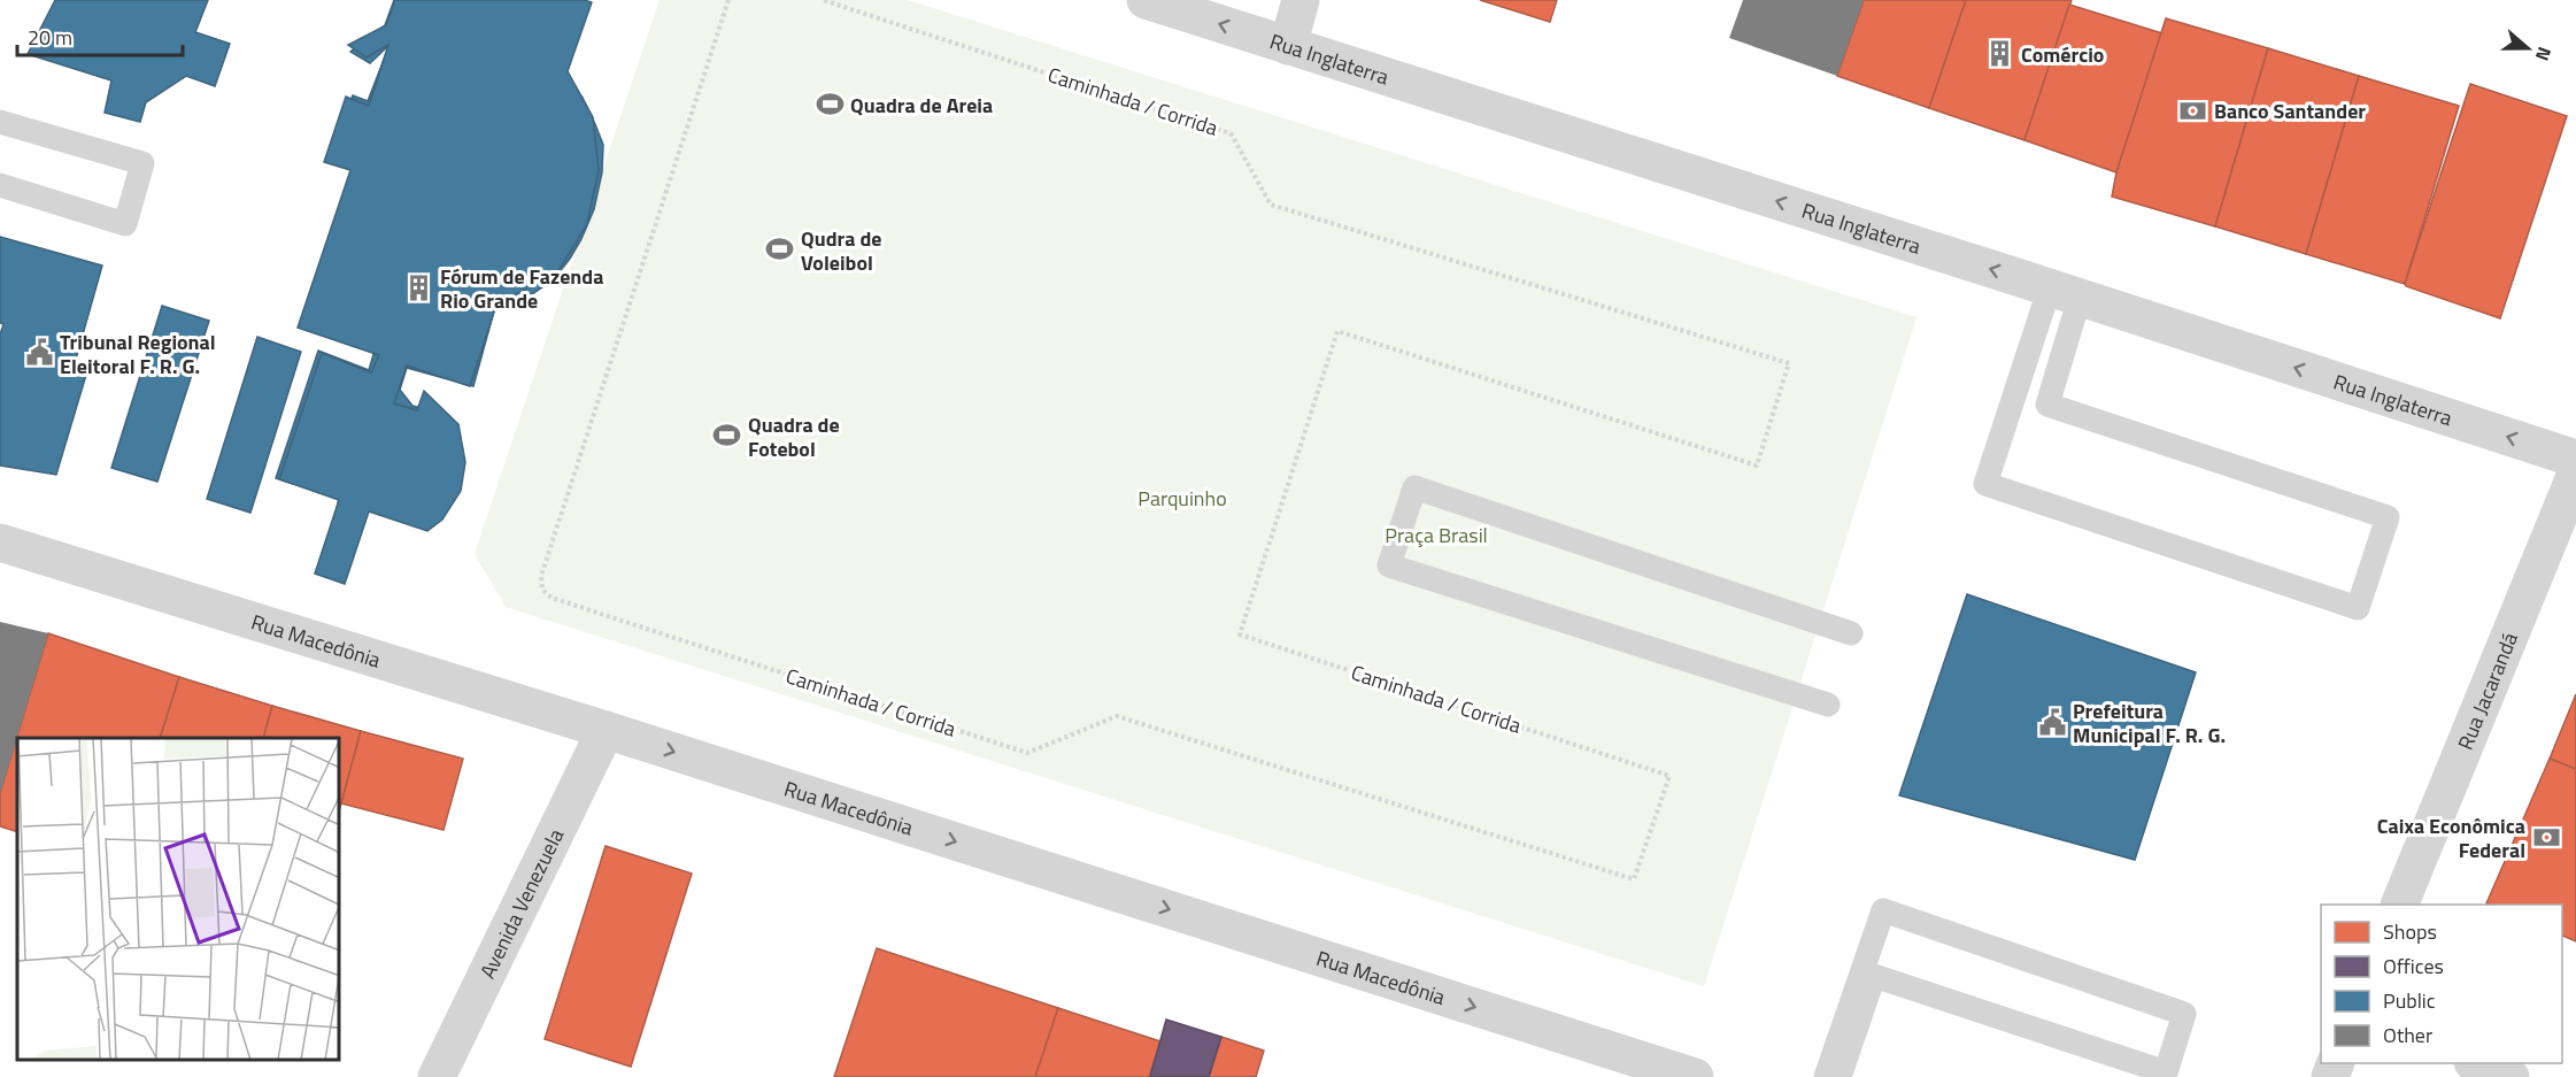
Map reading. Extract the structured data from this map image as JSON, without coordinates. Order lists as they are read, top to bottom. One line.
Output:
{"streets":{"street":["Rua Inglaterra","Rua Macedônia","Rua Jacarandá","Avenida Venezuela"],"path":["Caminhada / Corrida"]},"crossings":[["Rua Macedônia","Avenida Venezuela"]],"one_way":["Rua Inglaterra","Rua Macedônia"],"parks":["Parquinho","Praça Brasil"],"places":{"building":["Comércio","Fórum de Fazenda Rio Grande"],"sports":["Quadra de Areia","Qudra de Voleibol","Quadra de Fotebol"],"bank":["Banco Santander","Caixa Econômica Federal"],"public building":["Tribunal Regional Eleitoral F. R. G.","Prefeitura Municipal F. R. G."]},"legend":["Shops","Offices","Public","Other"],"scale_bar":"20 m","north":"right"}
